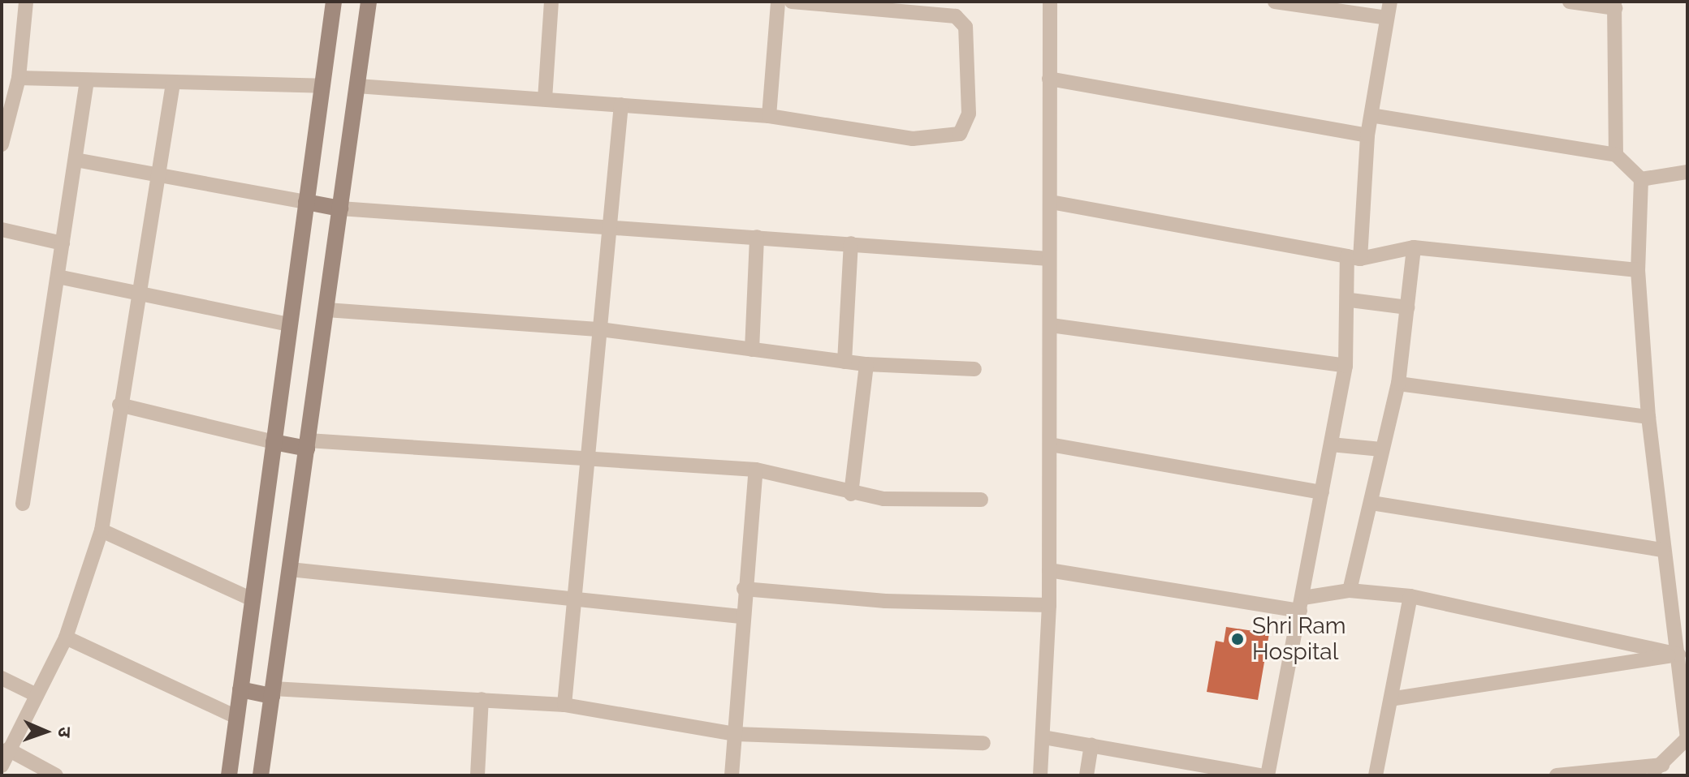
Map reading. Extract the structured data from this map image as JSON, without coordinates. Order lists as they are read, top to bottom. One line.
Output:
{"places":["Shri Ram Hospital"],"north":"right"}
